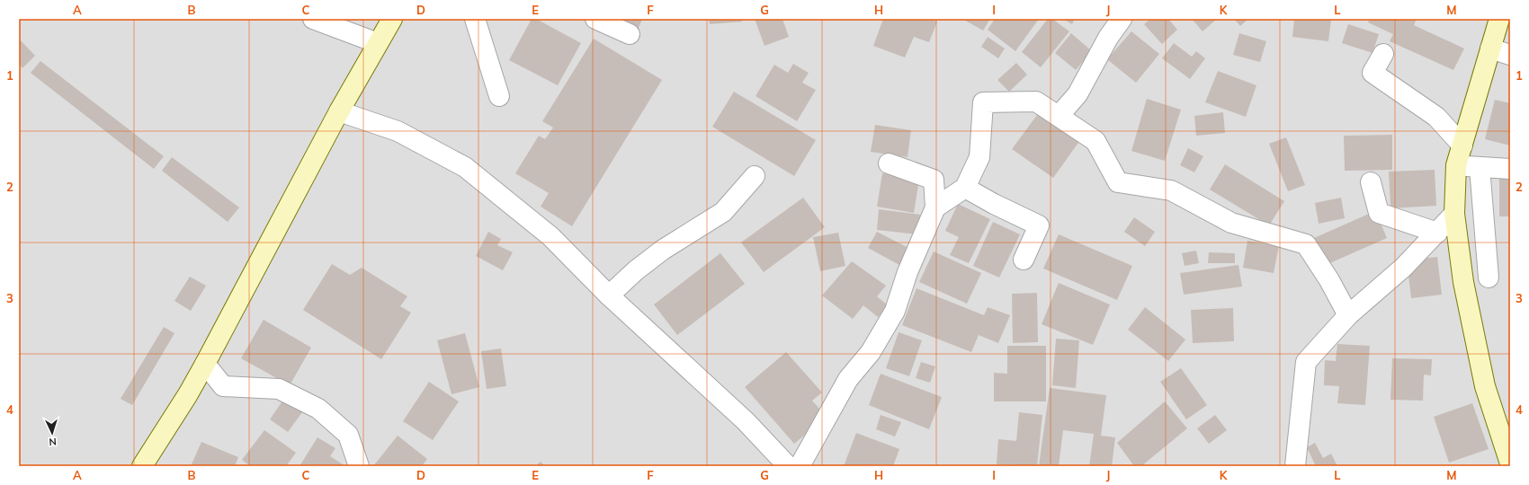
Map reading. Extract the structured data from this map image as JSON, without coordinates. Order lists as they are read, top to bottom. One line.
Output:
{"north":"bottom","grid":{"columns":["A","B","C","D","E","F","G","H","I","J","K","L","M"],"rows":["1","2","3","4"]}}
